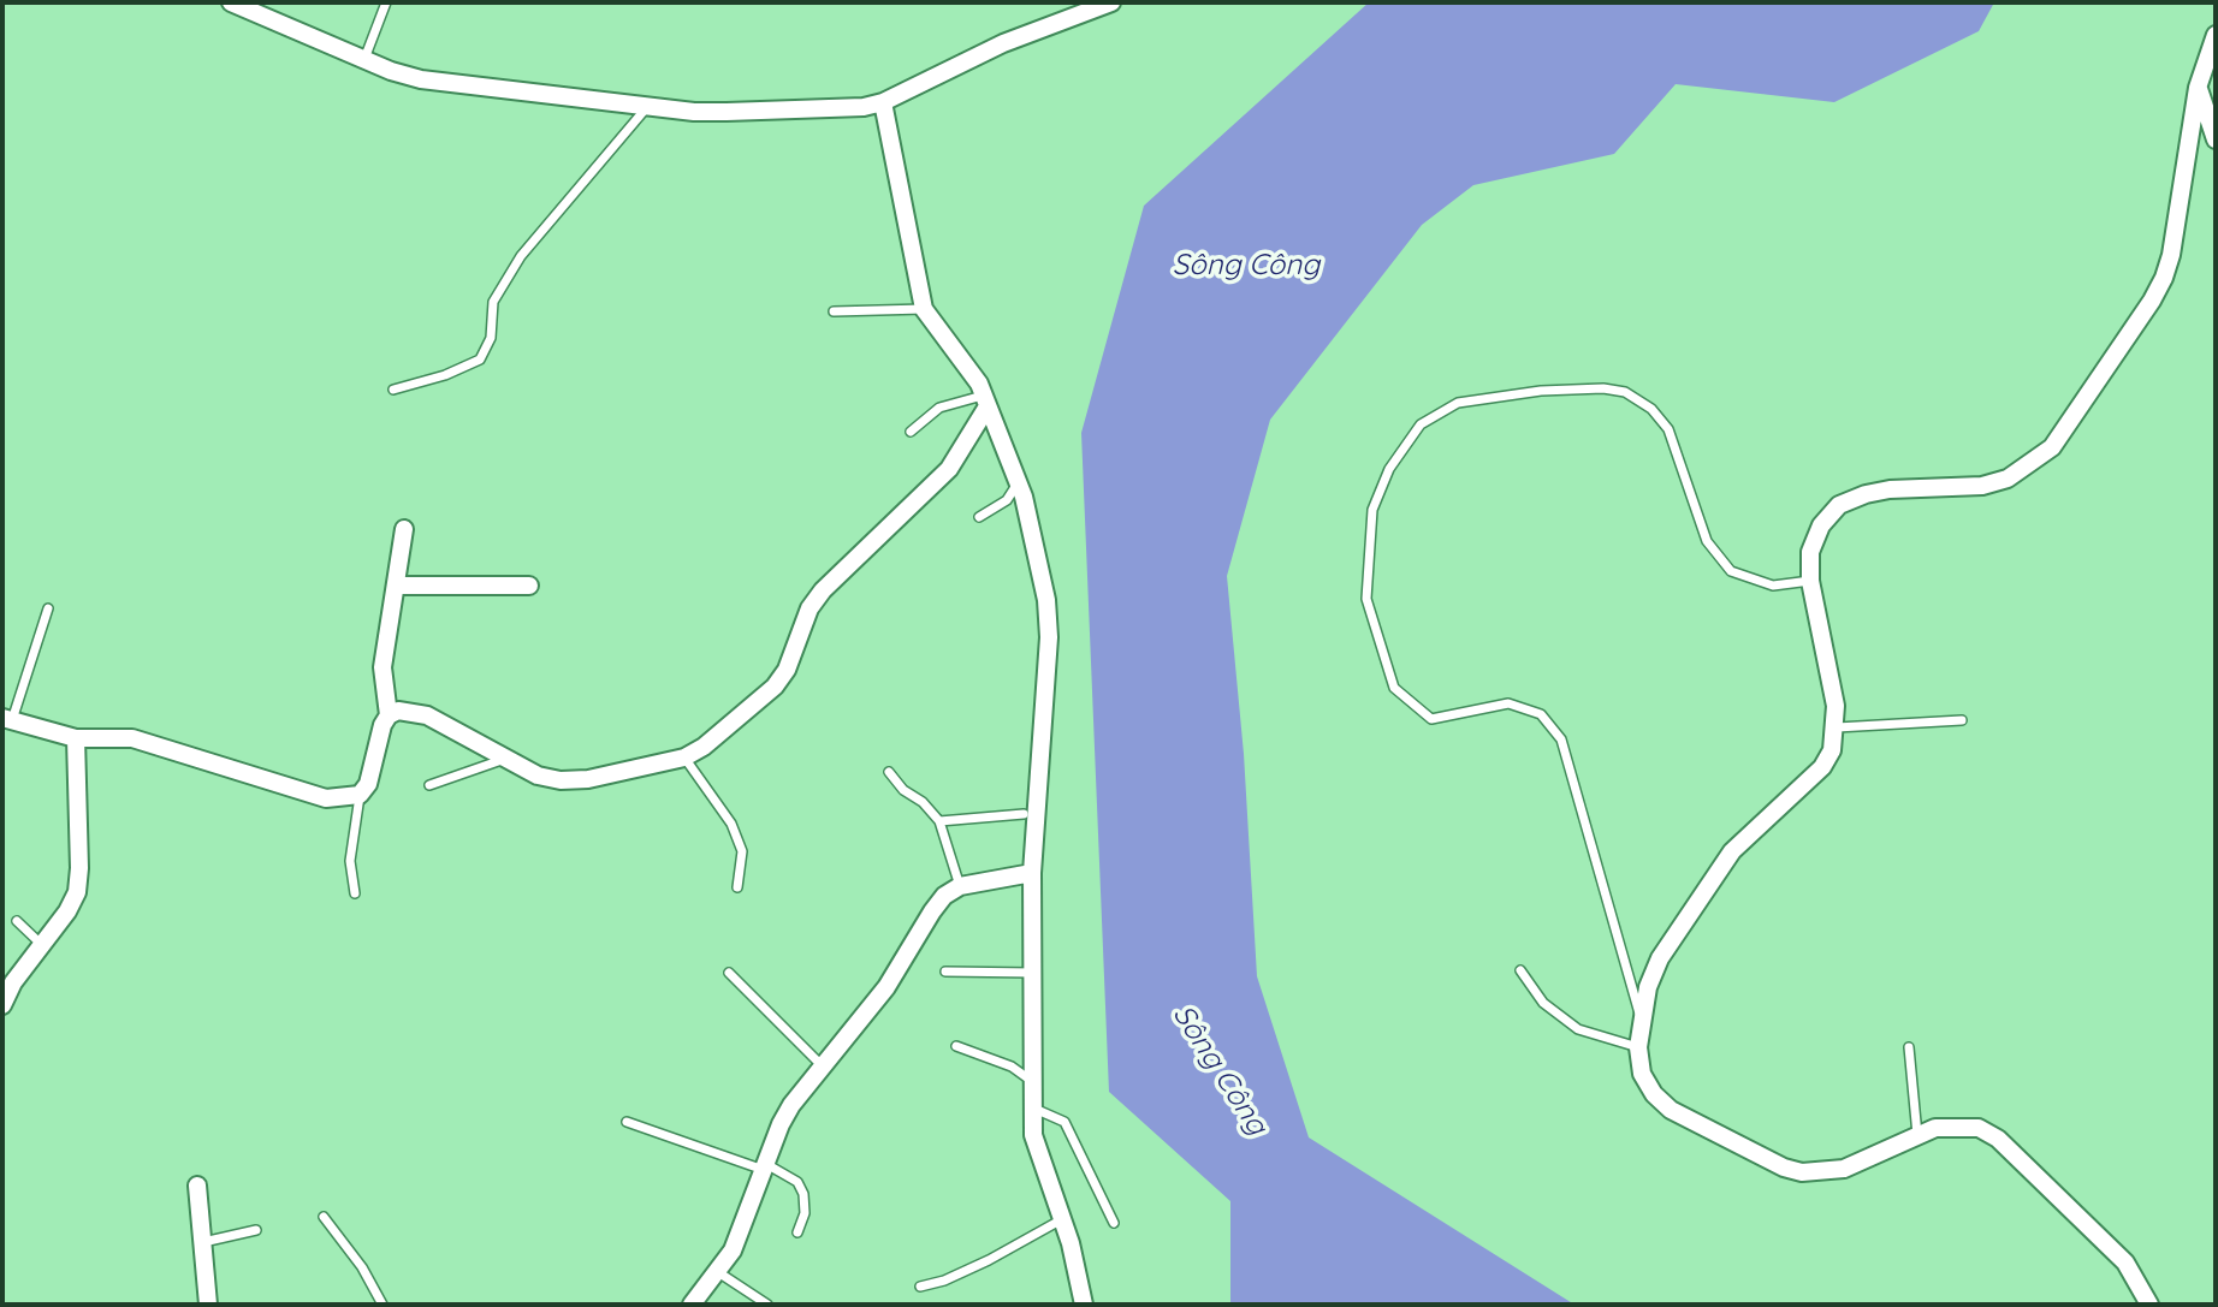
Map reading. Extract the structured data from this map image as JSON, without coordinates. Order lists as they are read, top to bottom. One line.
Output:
{"water":["Sông Công"]}
